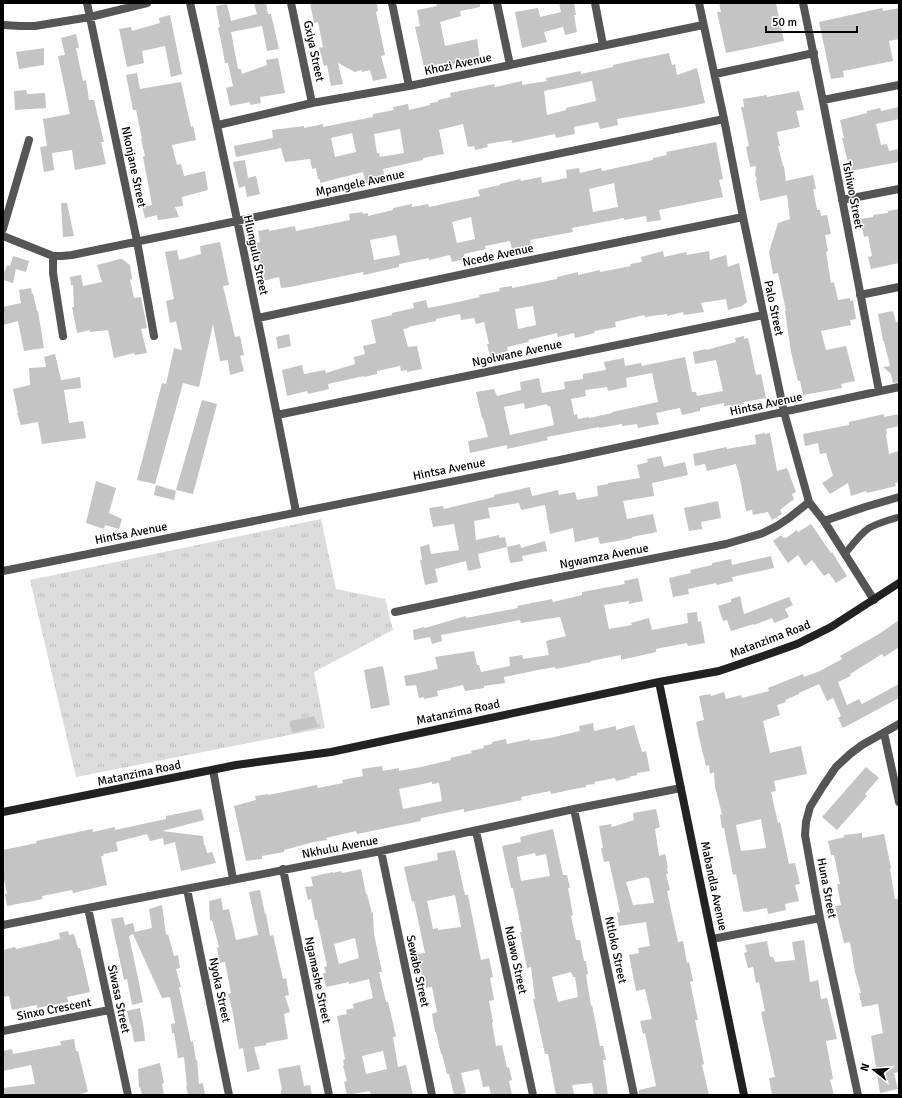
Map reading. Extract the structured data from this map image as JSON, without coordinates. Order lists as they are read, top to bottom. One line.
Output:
{"streets":{"street":["Gxiya Street","Khozi Avenue","Nkonjane Street","Mpangele Avenue","Tshiwo Street","Hlungulu Street","Ncede Avenue","Palo Street","Ngolwane Avenue","Hintsa Avenue","Ngwamza Avenue","Matanzima Road","Nkhulu Avenue","Mabandla Avenue","Huna Street","Ntloko Street","Ndawo Street","Sewabe Street","Ngamashe Street","Nyoka Street","Siwasa Street","Sinxo Crescent"]},"crossings":[["Gxiya Street","Khozi Avenue"],["Khozi Avenue","Hlungulu Street"],["Khozi Avenue","Palo Street"],["Nkonjane Street","Mpangele Avenue"],["Mpangele Avenue","Hlungulu Street"],["Mpangele Avenue","Palo Street"],["Tshiwo Street","Hintsa Avenue"],["Hlungulu Street","Ncede Avenue"],["Hlungulu Street","Ngolwane Avenue"],["Hlungulu Street","Hintsa Avenue"],["Ncede Avenue","Palo Street"],["Palo Street","Ngolwane Avenue"],["Palo Street","Hintsa Avenue"],["Palo Street","Ngwamza Avenue"],["Palo Street","Matanzima Road"],["Matanzima Road","Mabandla Avenue"],["Nkhulu Avenue","Mabandla Avenue"],["Nkhulu Avenue","Ntloko Street"],["Nkhulu Avenue","Ndawo Street"],["Nkhulu Avenue","Sewabe Street"],["Nkhulu Avenue","Ngamashe Street"],["Nkhulu Avenue","Nyoka Street"],["Nkhulu Avenue","Siwasa Street"],["Siwasa Street","Sinxo Crescent"]],"scale_bar":"50 m","north":"left"}
